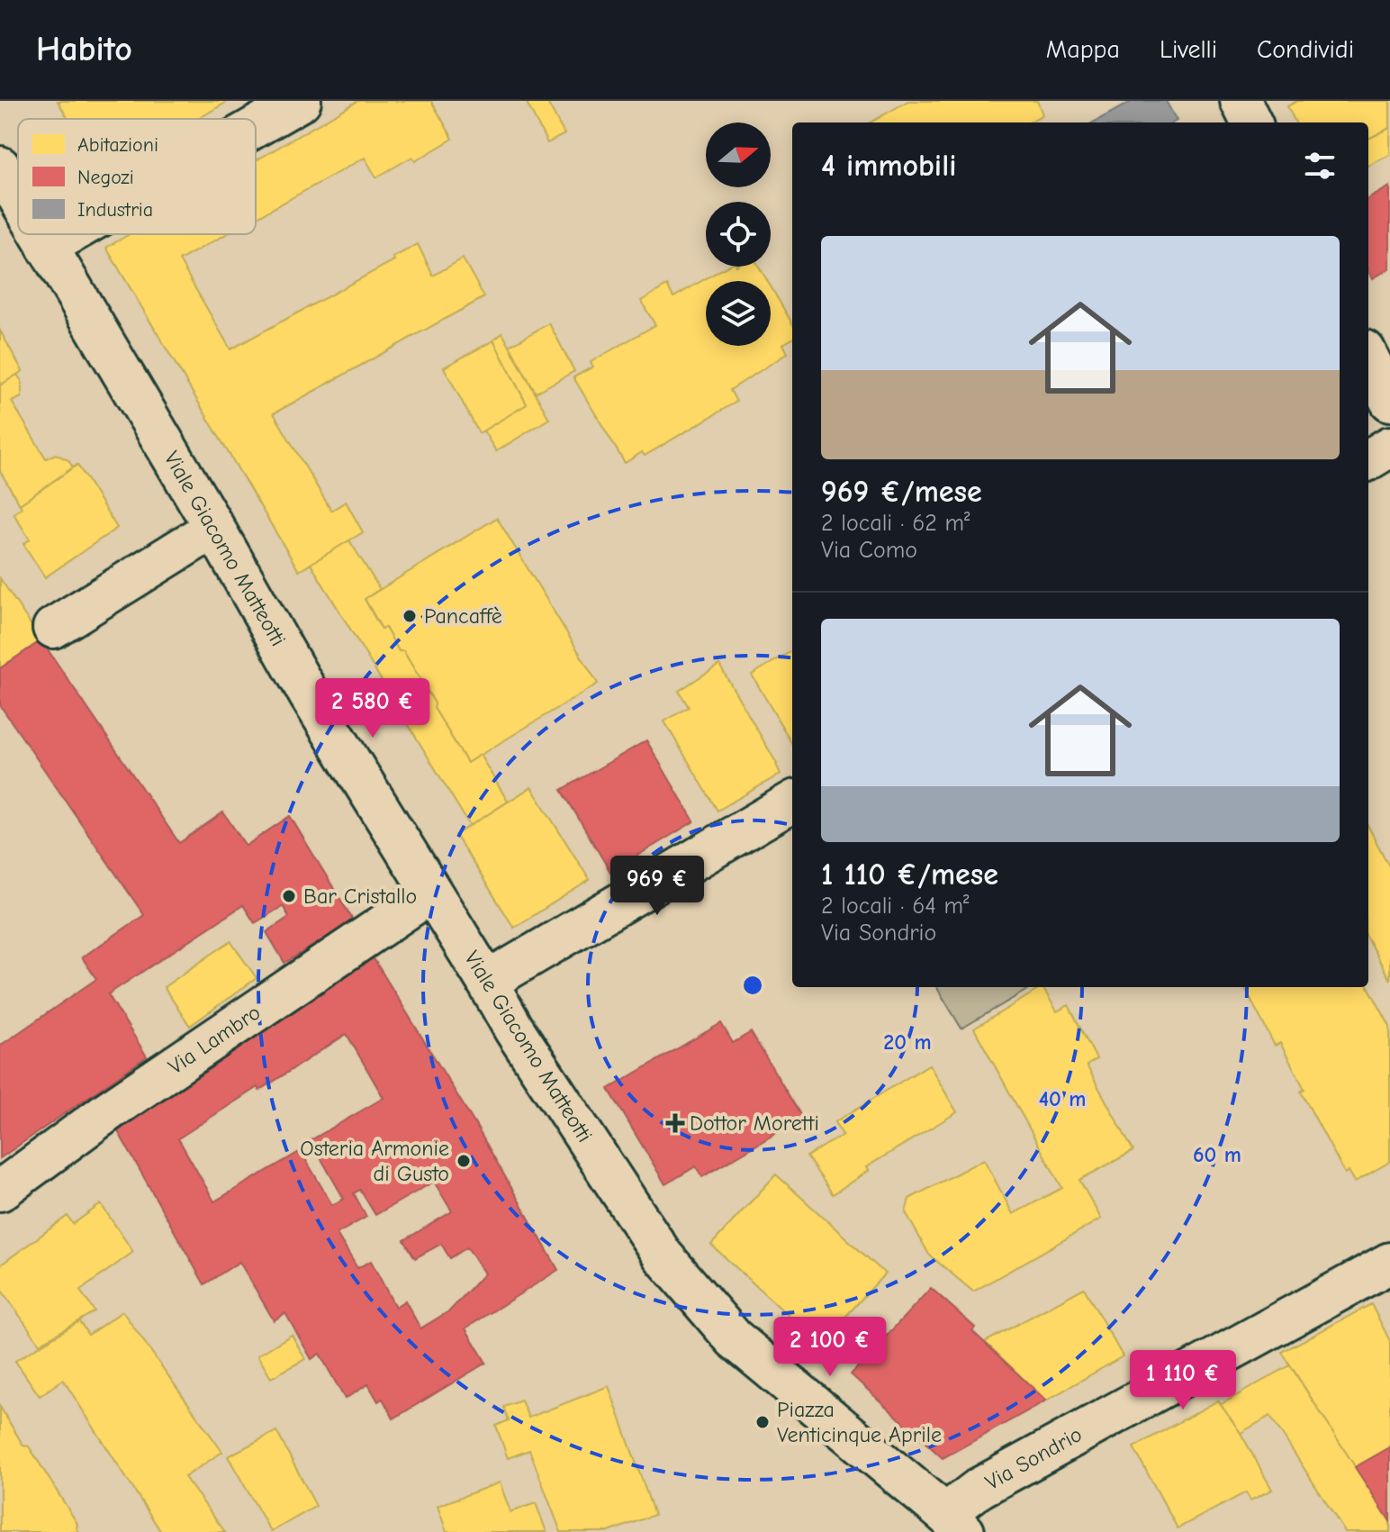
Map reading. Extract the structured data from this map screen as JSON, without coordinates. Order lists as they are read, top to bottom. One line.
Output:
{"streets":{"street":["Viale Giacomo Matteotti","Via Lambro","Via Sondrio"]},"crossings":[["Viale Giacomo Matteotti","Via Lambro"],["Viale Giacomo Matteotti","Via Sondrio"]],"places":{"other":["Pancaffè","Bar Cristallo","Osteria Armonie di Gusto","Piazza Venticinque Aprile"],"health":["Dottor Moretti"]},"legend":["Abitazioni","Negozi","Industria"],"north":"right","page":{"header":"Habito","nav":["Mappa","Livelli","Condividi"],"heading":"4 immobili","list":[{"name":"969 €/mese","note":"2 locali · 62 m² · Via Como"},{"name":"1 110 €/mese","note":"2 locali · 64 m² · Via Sondrio"}],"price":["2 580 €","969 €","2 100 €","1 110 €"]},"rings":["20 m","40 m","60 m"]}
